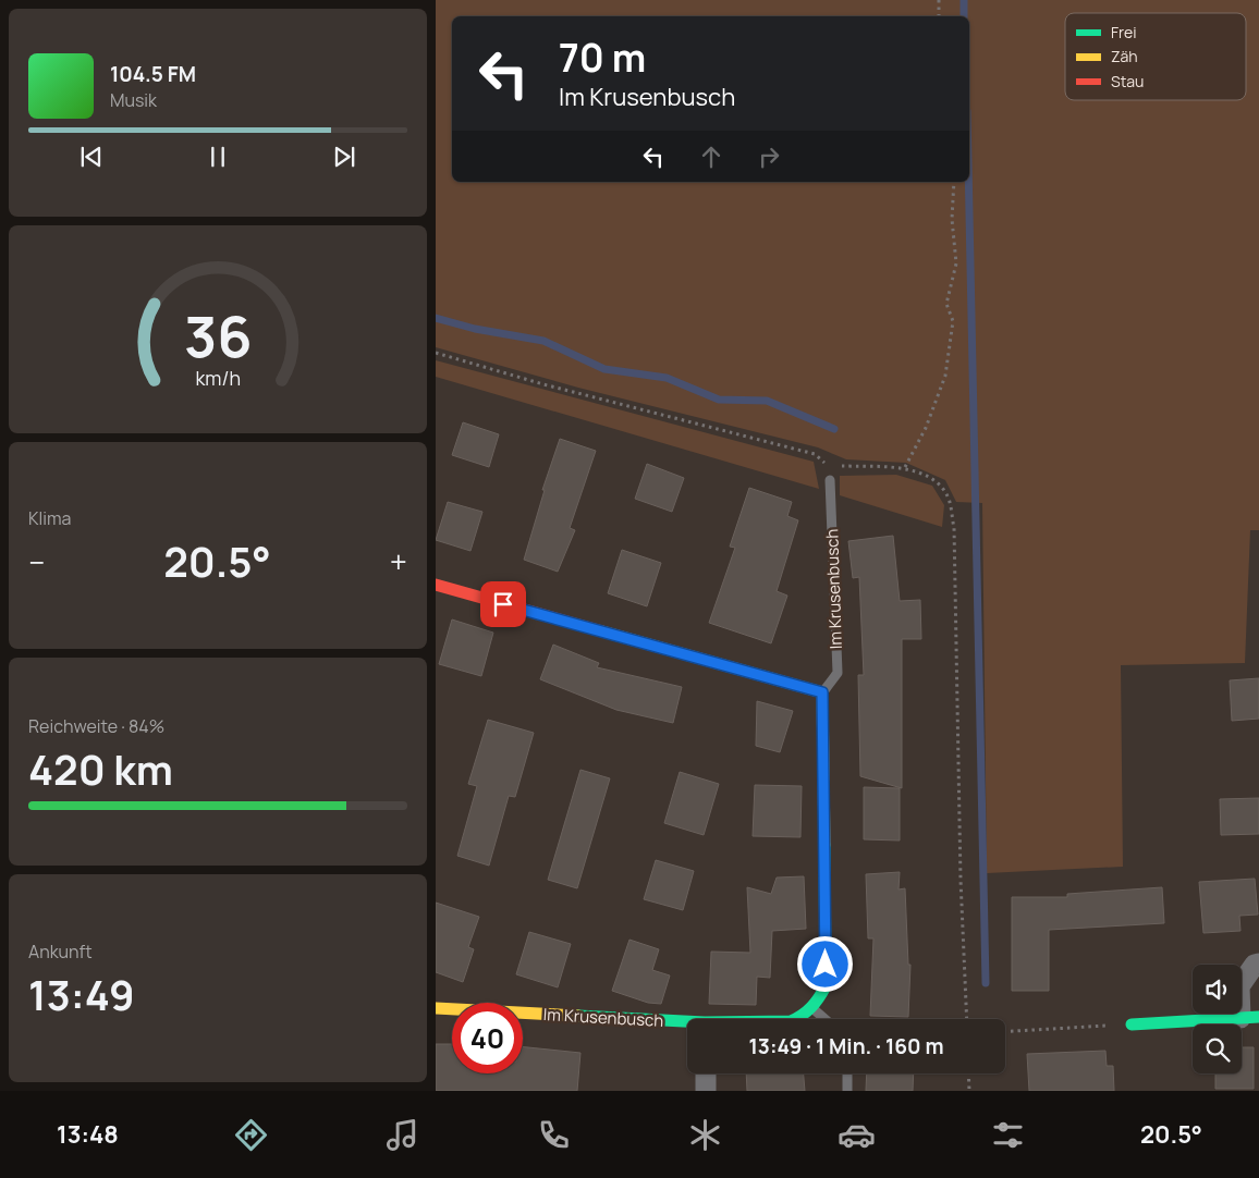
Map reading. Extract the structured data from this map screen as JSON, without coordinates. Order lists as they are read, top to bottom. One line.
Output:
{"streets":{"street":["Im Krusenbusch"]},"legend":["Frei","Zäh","Stau"],"page":{"turn":["70 m","Im Krusenbusch"],"song":["104.5 FM","Musik"],"tile":["Klima",["Reichweite · 84%","420 km"],["Ankunft","13:49"]],"heat":["−","20.5°","+"],"limit":"40","trip":"13:49 · 1 Min. · 160 m","tabs":["13:48","20.5°"],"gauge":["36","km/h"]}}
